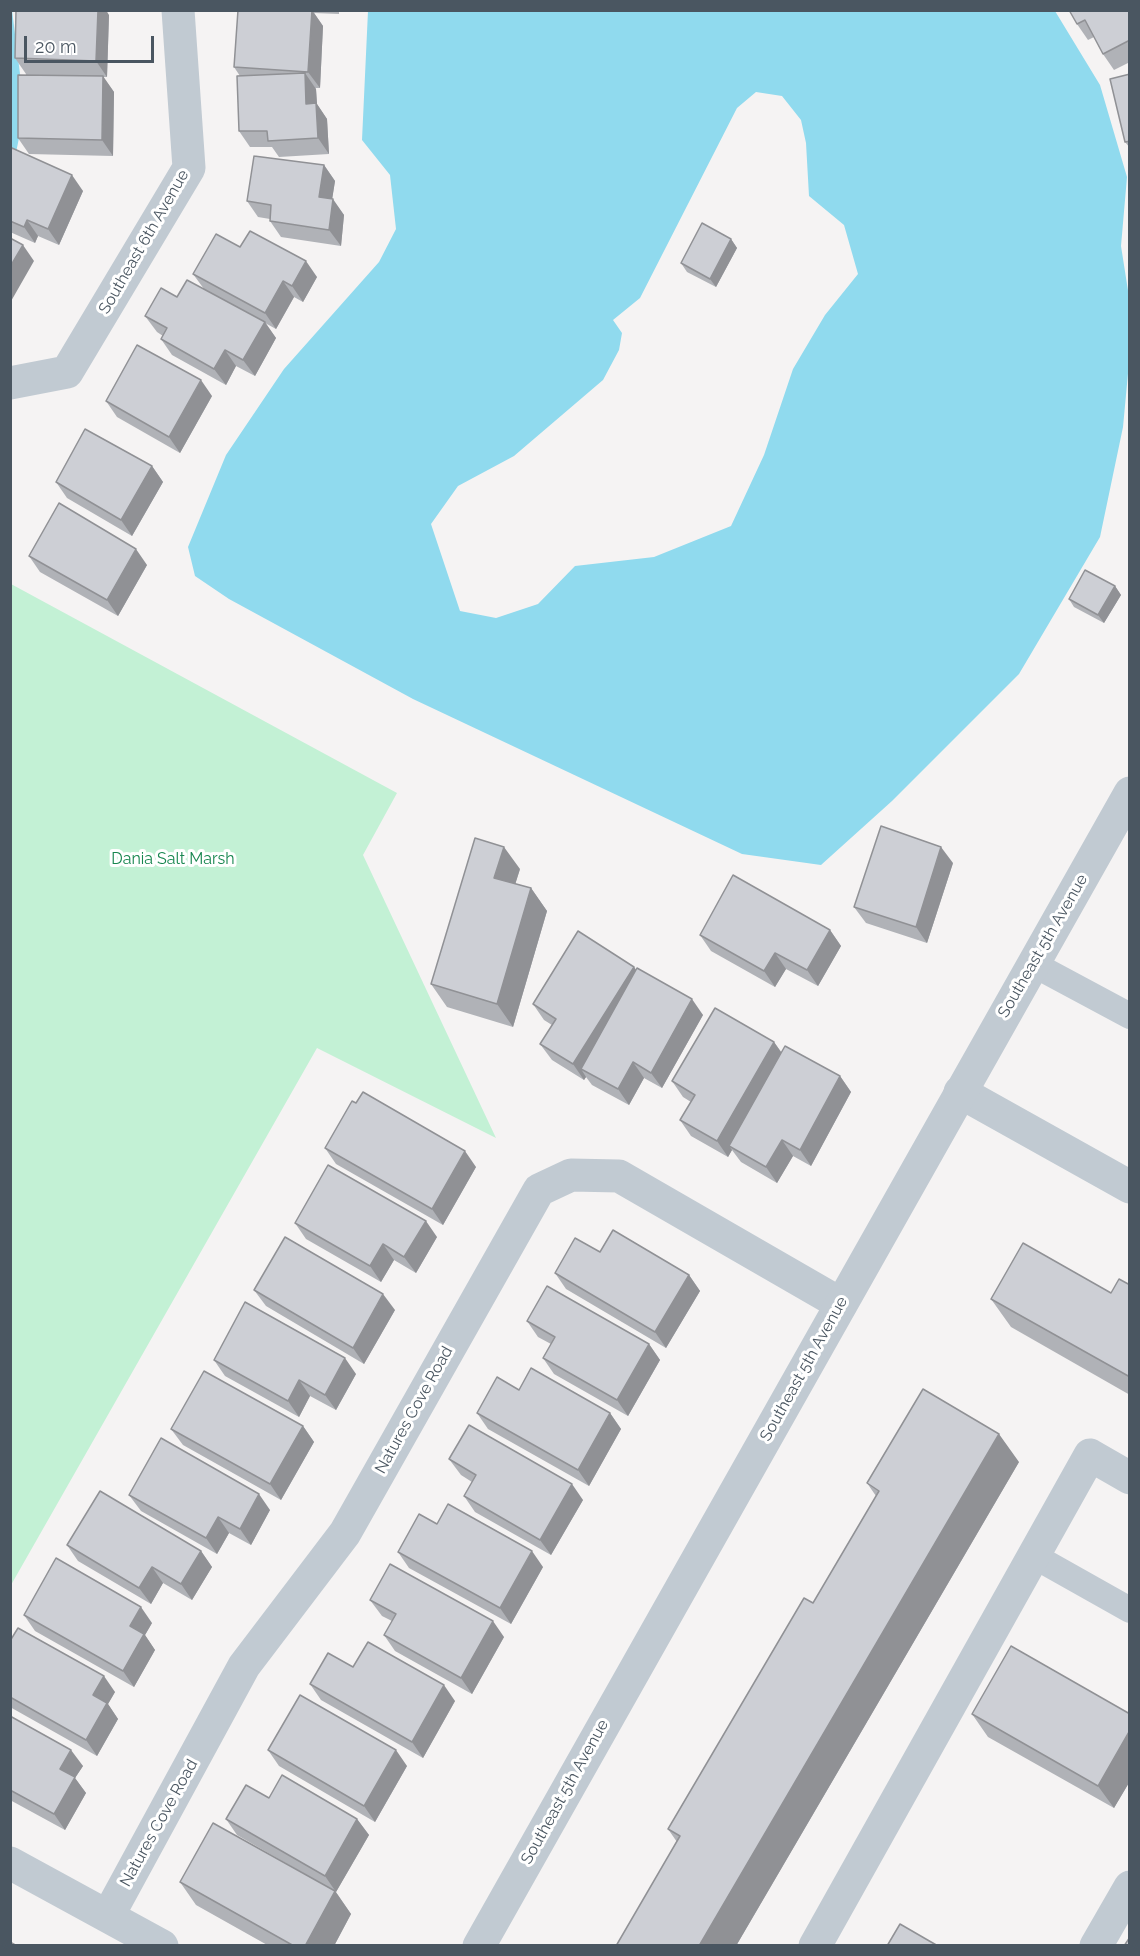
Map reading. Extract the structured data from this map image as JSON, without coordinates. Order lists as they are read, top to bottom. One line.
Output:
{"streets":{"street":["Southeast 6th Avenue","Southeast 5th Avenue","Natures Cove Road"]},"crossings":[["Southeast 5th Avenue","Natures Cove Road"]],"parks":["Dania Salt Marsh"],"scale_bar":"20 m"}
